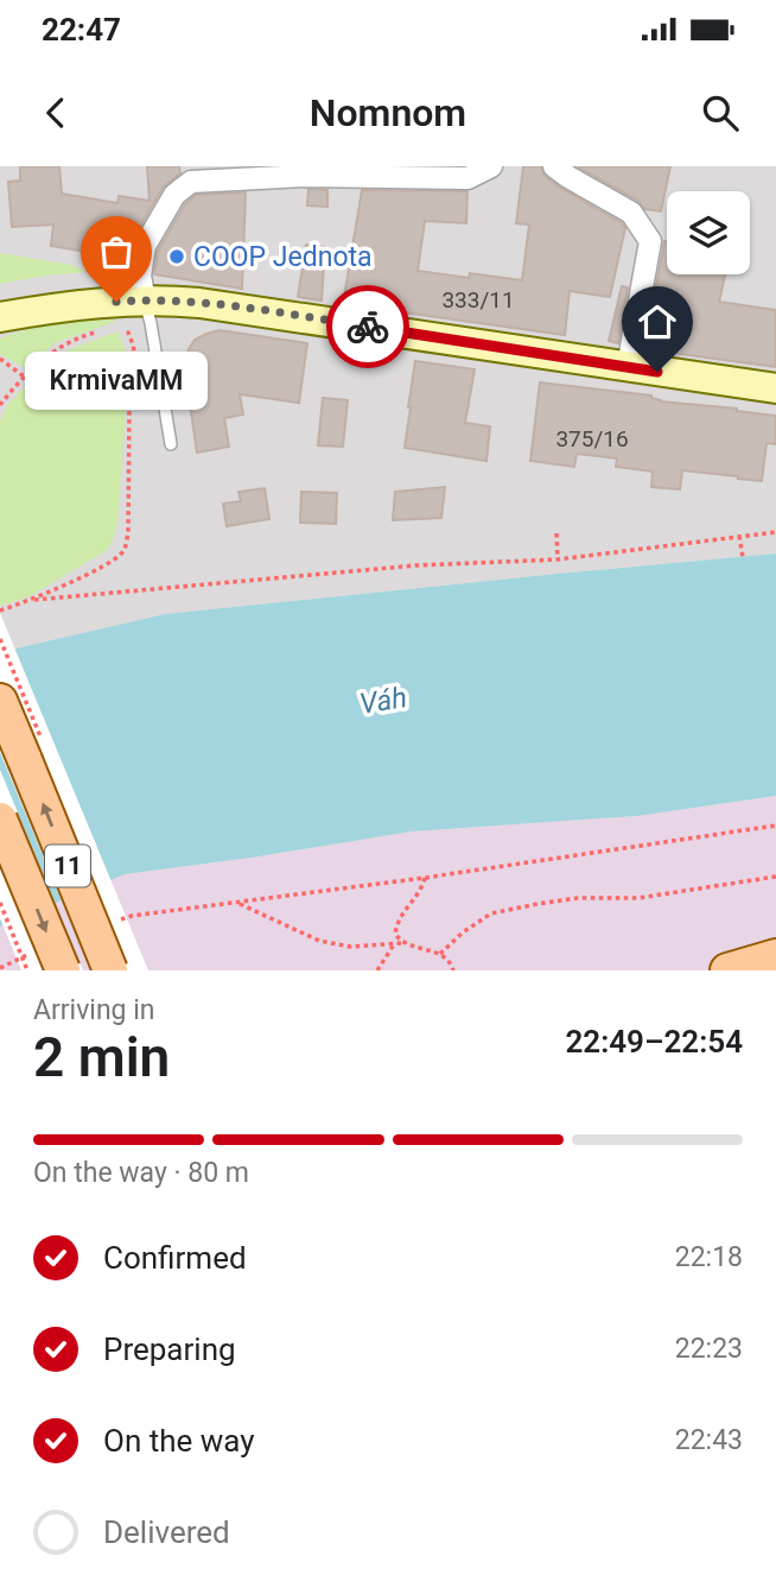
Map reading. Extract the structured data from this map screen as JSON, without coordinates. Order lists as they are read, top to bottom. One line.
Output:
{"streets":{"main road":["11"]},"water":["Váh"],"places":["COOP Jednota","KrmivaMM"],"house_numbers":["333/11","375/16"],"page":{"status":"22:47","header":"Nomnom","bubble":"KrmivaMM","heading":["2 min","Arriving in","22:49–22:54"],"bar":"On the way · 80 m","list":[["Confirmed","22:18"],["Preparing","22:23"],["On the way","22:43"],"Delivered"]}}
